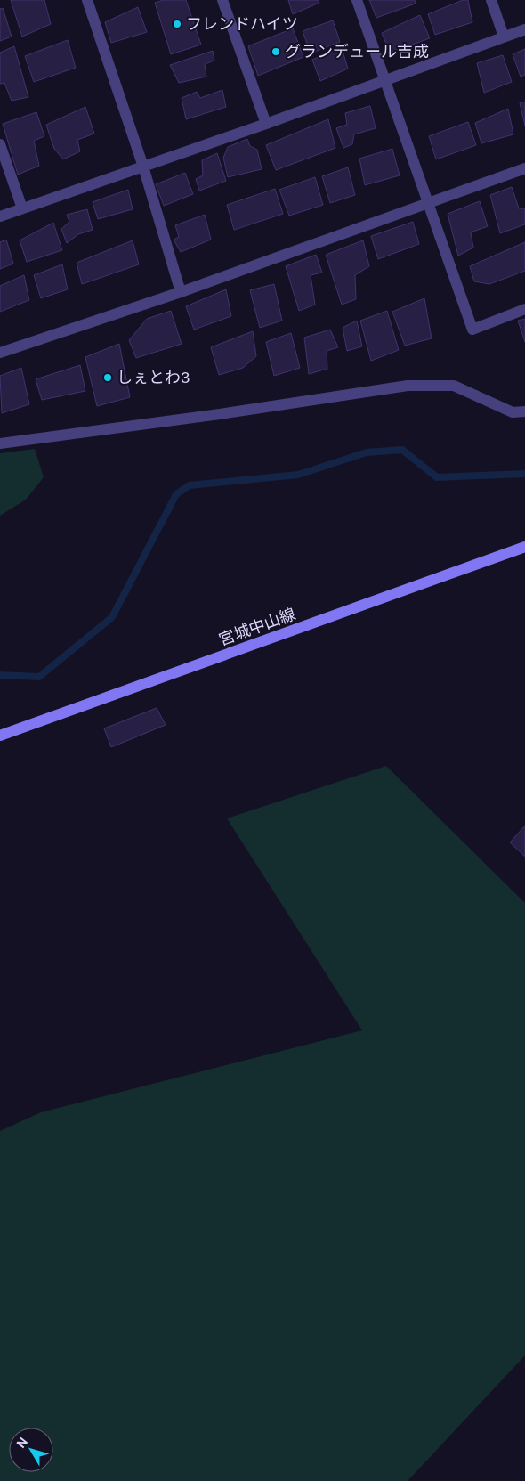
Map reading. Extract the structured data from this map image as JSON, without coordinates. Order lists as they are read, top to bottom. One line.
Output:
{"streets":{"street":["宮城中山線"]},"places":["フレンドハイツ","グランデュール吉成","しぇとわ3"],"north":"top left"}
